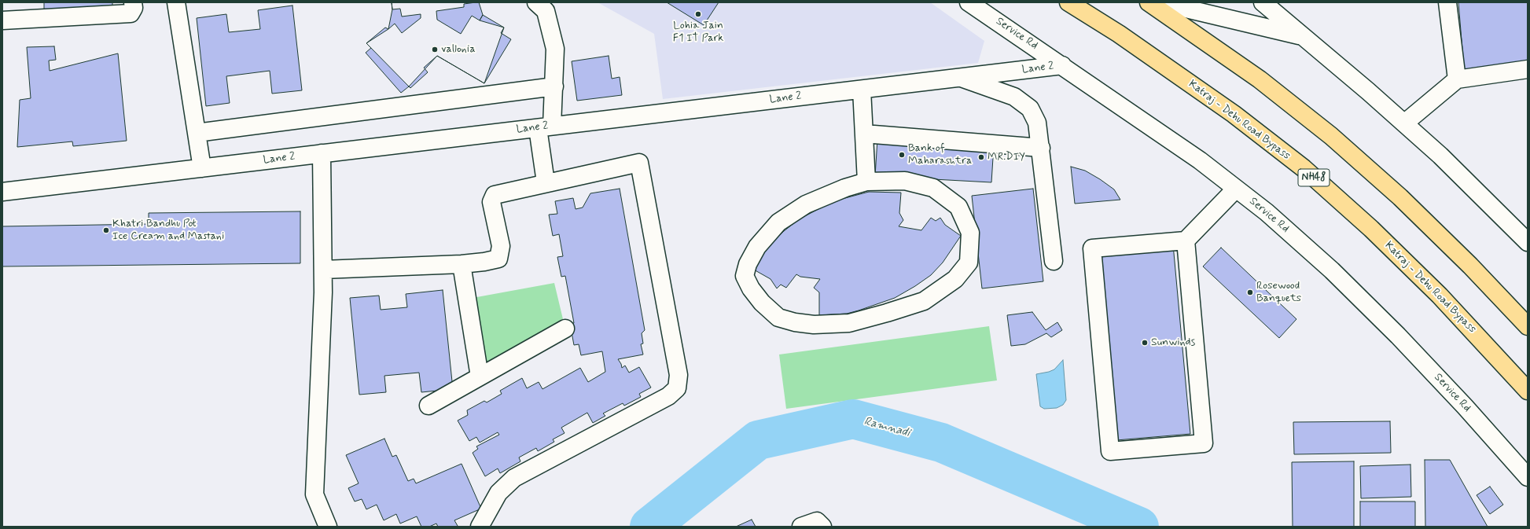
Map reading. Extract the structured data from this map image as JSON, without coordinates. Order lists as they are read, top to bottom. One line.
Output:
{"streets":{"highway":["Katraj - Dehu Road Bypass","NH48"],"street":["Service Rd","Lane 2"]},"crossings":[["Service Rd","Lane 2"]],"water":["Ramnadi"],"places":["Lohia Jain F1 IT Park","vallonia","Bank of Maharashtra","MR.DIY","Khatri Bandhu Pot Ice Cream and Mastani","Rosewood Banquets","Sunwinds"]}
